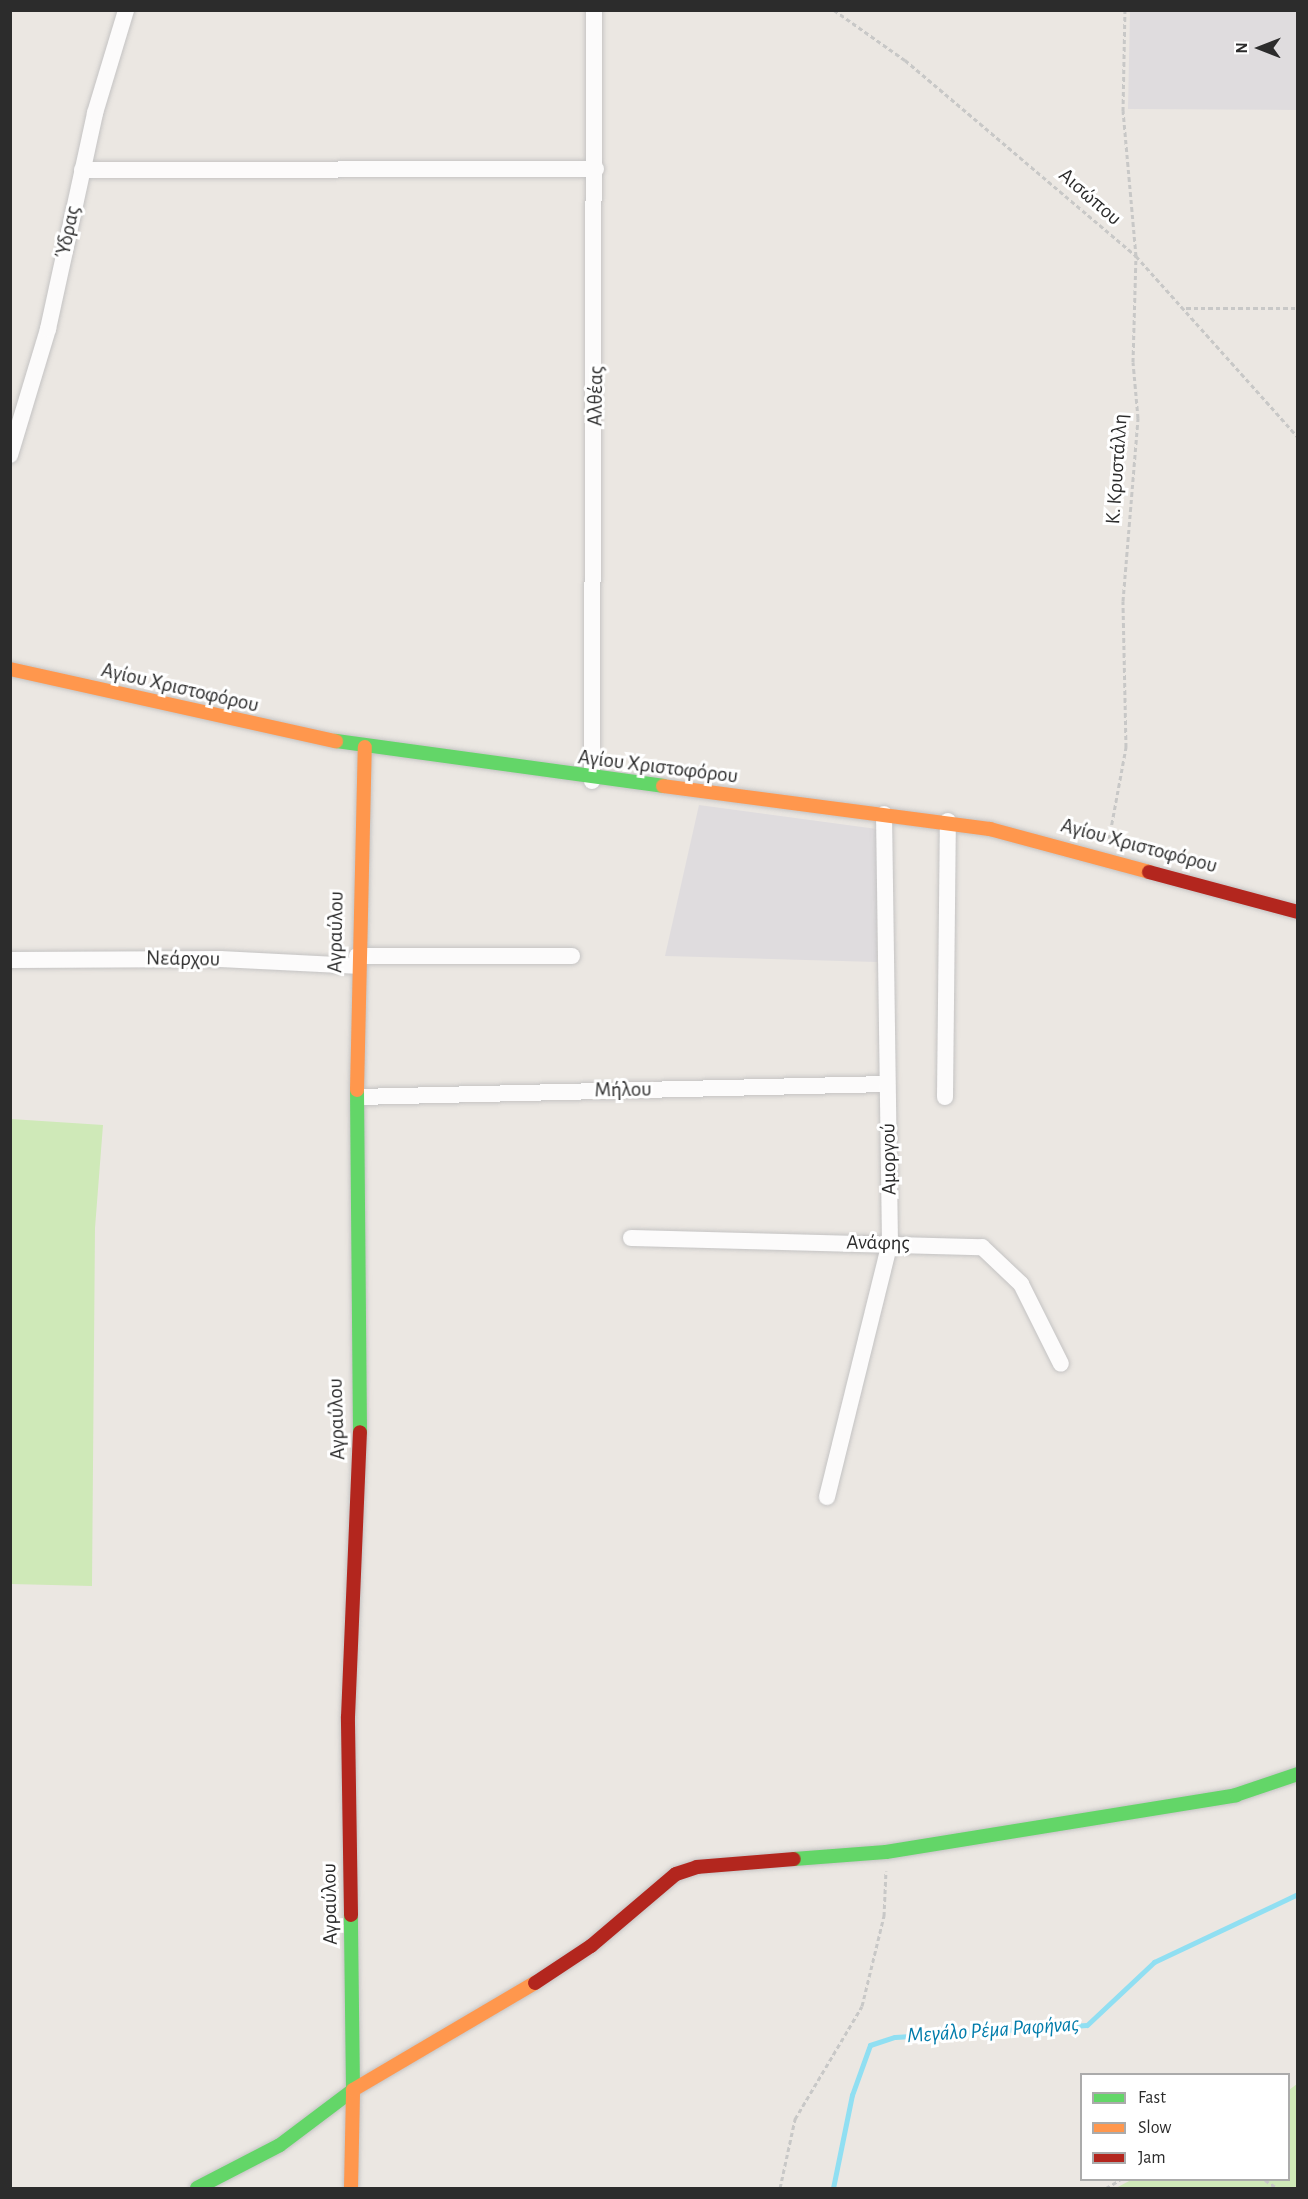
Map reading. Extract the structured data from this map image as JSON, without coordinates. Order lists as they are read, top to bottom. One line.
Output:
{"streets":{"street":["Ύδρας","Αλθέας","Αγίου Χριστοφόρου","Αγραύλου","Νεάρχου","Μήλου","Αμοργού","Ανάφης"],"path":["Αισώπου","Κ. Κρυστάλλη"]},"crossings":[["Αισώπου","Κ. Κρυστάλλη"],["Αλθέας","Αγίου Χριστοφόρου"],["Κ. Κρυστάλλη","Αγίου Χριστοφόρου"],["Αγίου Χριστοφόρου","Αγραύλου"],["Αγίου Χριστοφόρου","Αμοργού"],["Αγραύλου","Νεάρχου"],["Αγραύλου","Μήλου"],["Μήλου","Αμοργού"],["Αμοργού","Ανάφης"]],"water":["Μεγάλο Ρέμα Ραφήνας"],"legend":["Fast","Slow","Jam"],"north":"left"}
